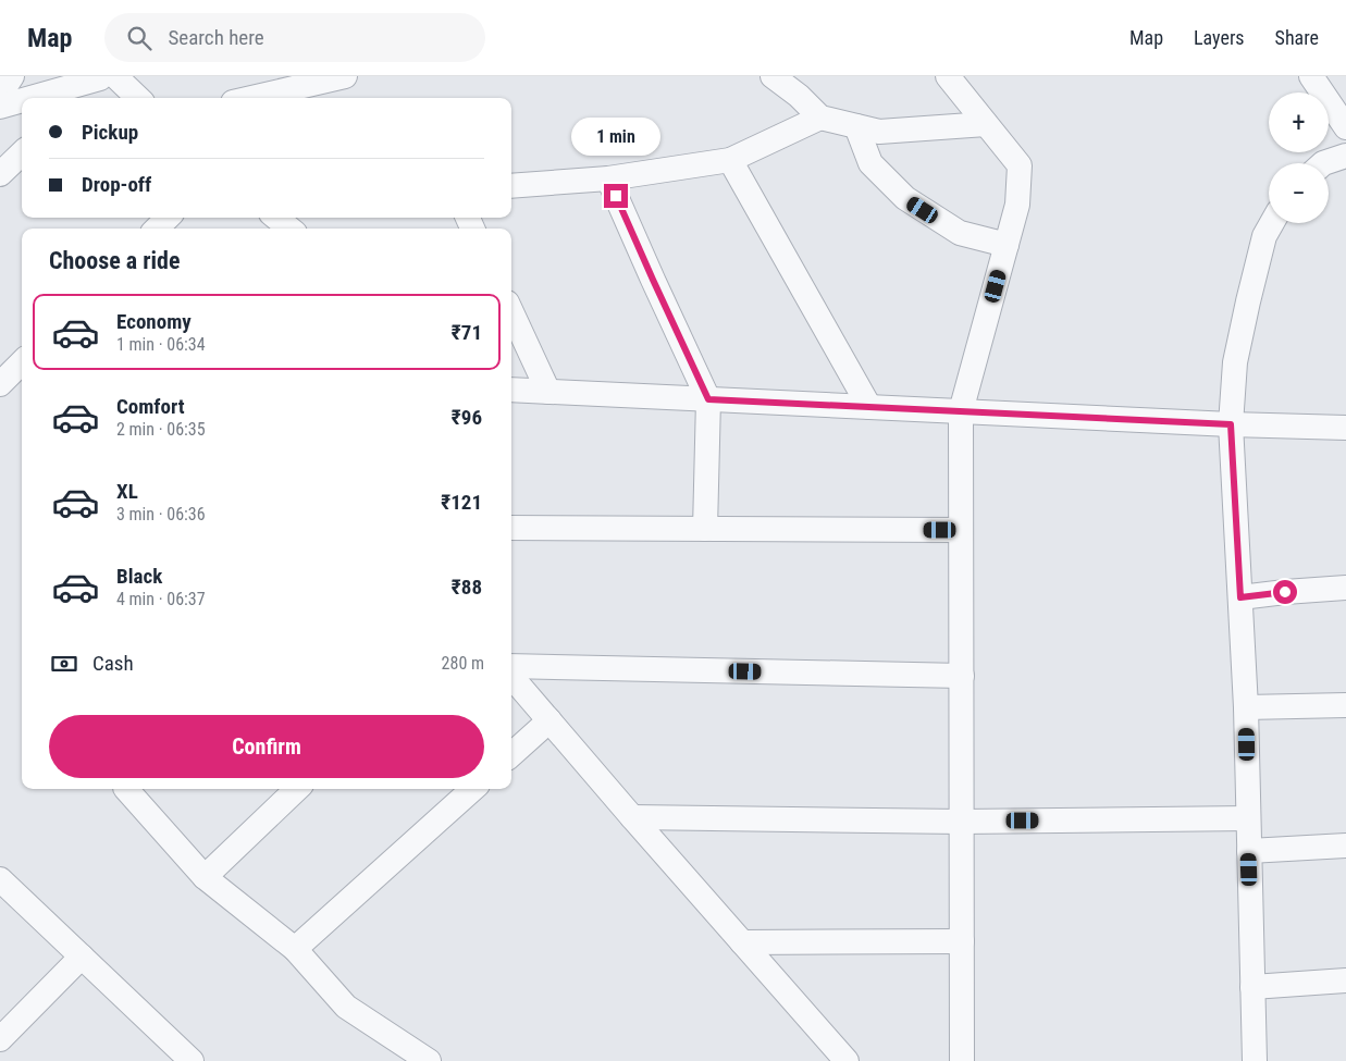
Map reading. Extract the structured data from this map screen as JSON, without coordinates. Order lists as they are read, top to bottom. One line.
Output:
{"page":{"header":"Map","search":"Search here","nav":["Map","Layers","Share"],"map_buttons":["+","−"],"banner":["Pickup","Drop-off"],"bubble":"1 min","heading":"Choose a ride","list":[{"name":"Economy","note":"1 min · 06:34","value":"₹71"},{"name":"Comfort","note":"2 min · 06:35","value":"₹96"},{"name":"XL","note":"3 min · 06:36","value":"₹121"},{"name":"Black","note":"4 min · 06:37","value":"₹88"}],"pay":["Cash","280 m"],"buttons":"Confirm"}}
